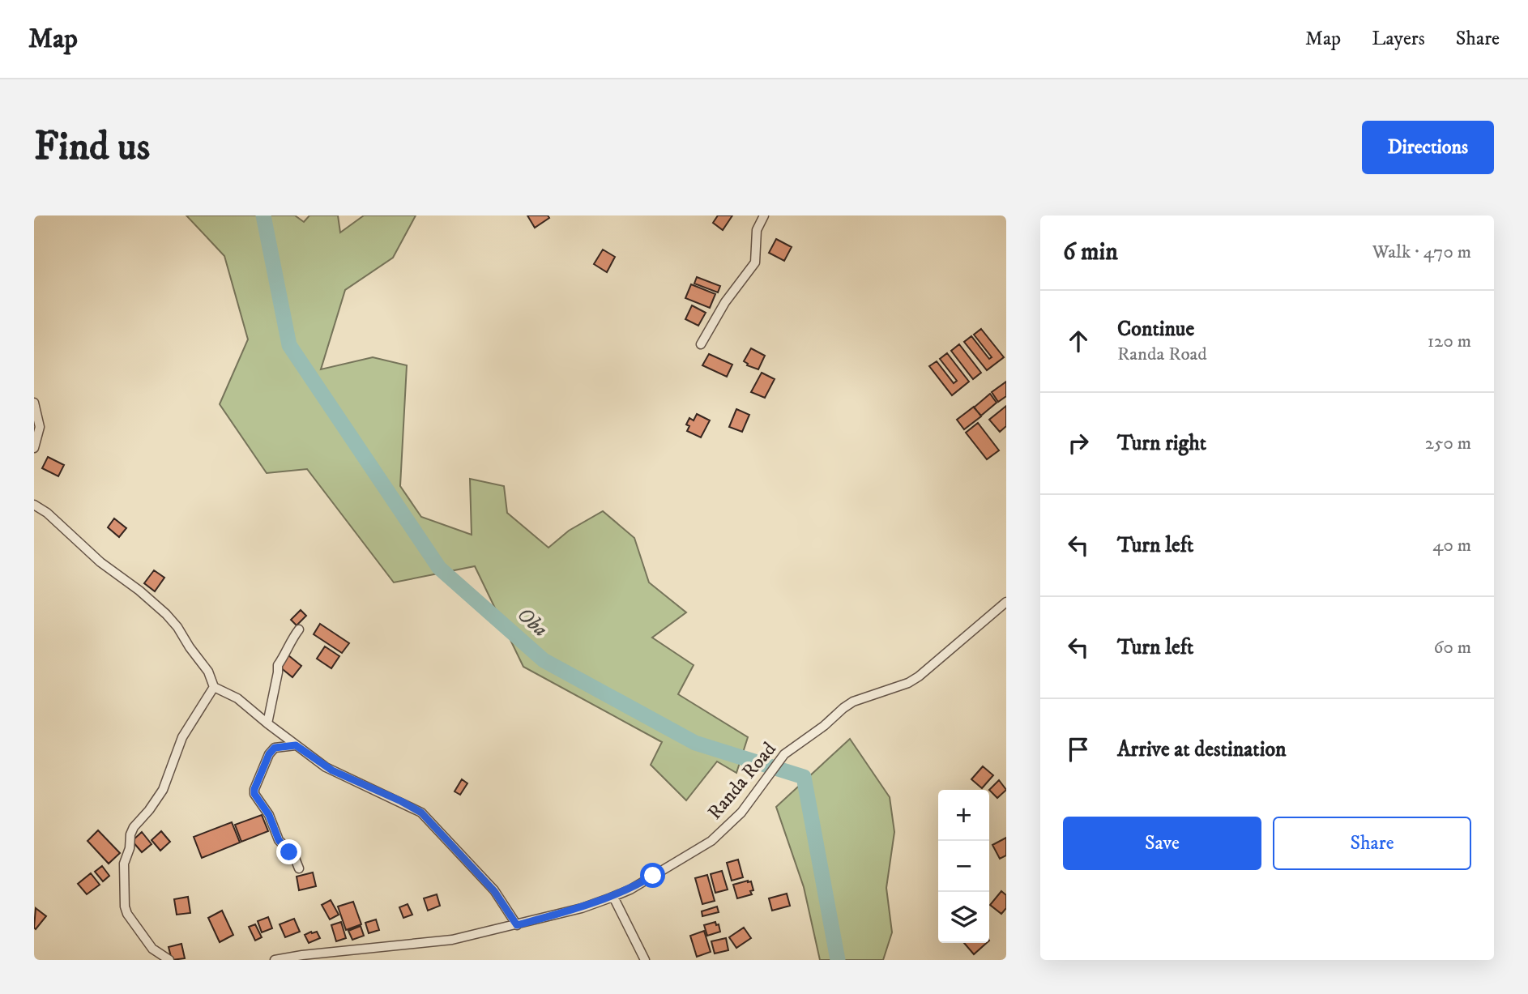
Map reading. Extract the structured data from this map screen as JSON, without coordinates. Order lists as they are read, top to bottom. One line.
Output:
{"streets":{"street":["Randa Road"]},"water":["Oba"],"page":{"header":"Map","nav":["Map","Layers","Share"],"buttons":["Directions",["Save","Share"]],"title":"Find us","heading":["6 min","Walk · 470 m"],"list":[["Continue","Randa Road","120 m"],["Turn right","250 m"],["Turn left","40 m"],["Turn left","60 m"],"Arrive at destination"],"map_buttons":["+","−"]}}
